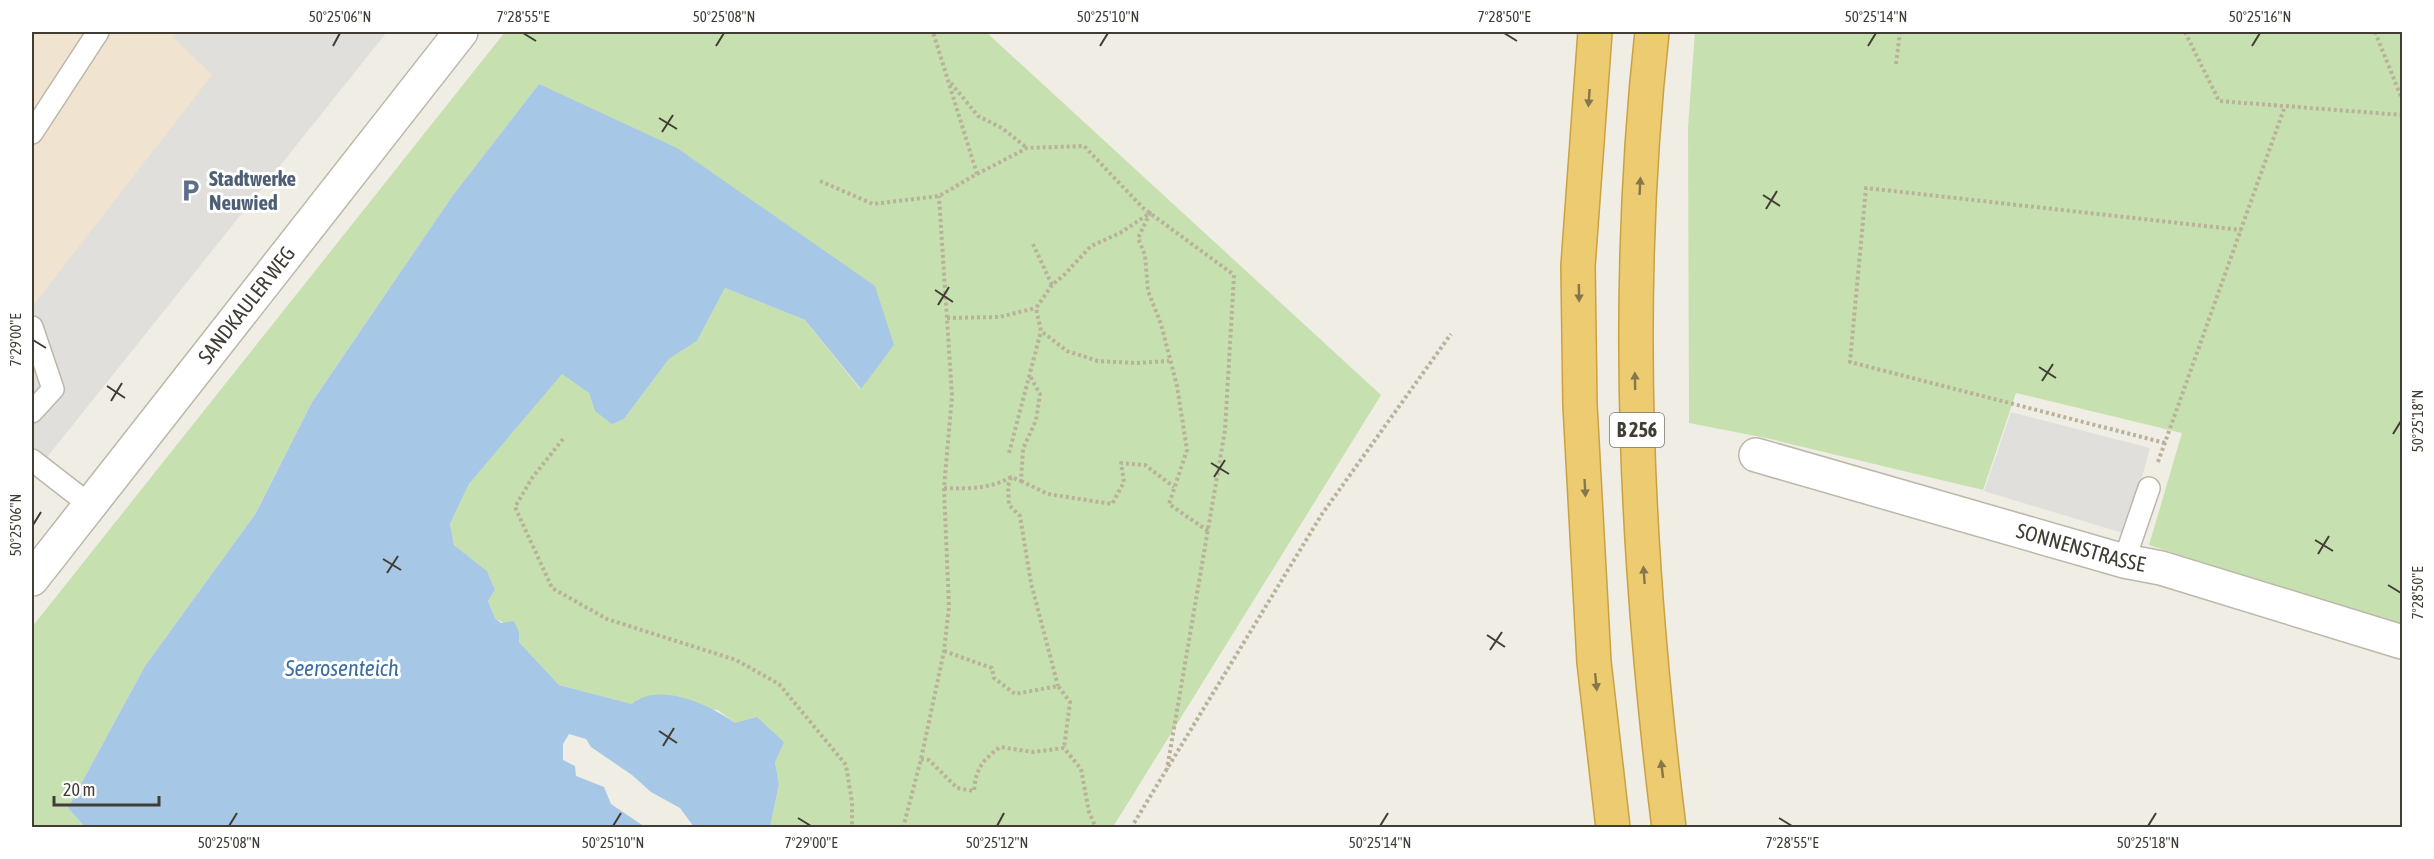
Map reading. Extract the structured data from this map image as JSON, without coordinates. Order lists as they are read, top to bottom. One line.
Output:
{"streets":{"highway":["B 256"],"street":["SANDKAULER WEG","SONNENSTRASSE"]},"water":["Seerosenteich"],"places":{"parking":["Stadtwerke Neuwied"]},"scale_bar":"20 m","coordinates":["50°25'06\"N","7°28'55\"E","50°25'08\"N","50°25'10\"N","7°28'50\"E","50°25'14\"N","50°25'16\"N","7°29'00\"E","50°25'18\"N","50°25'12\"N"]}
